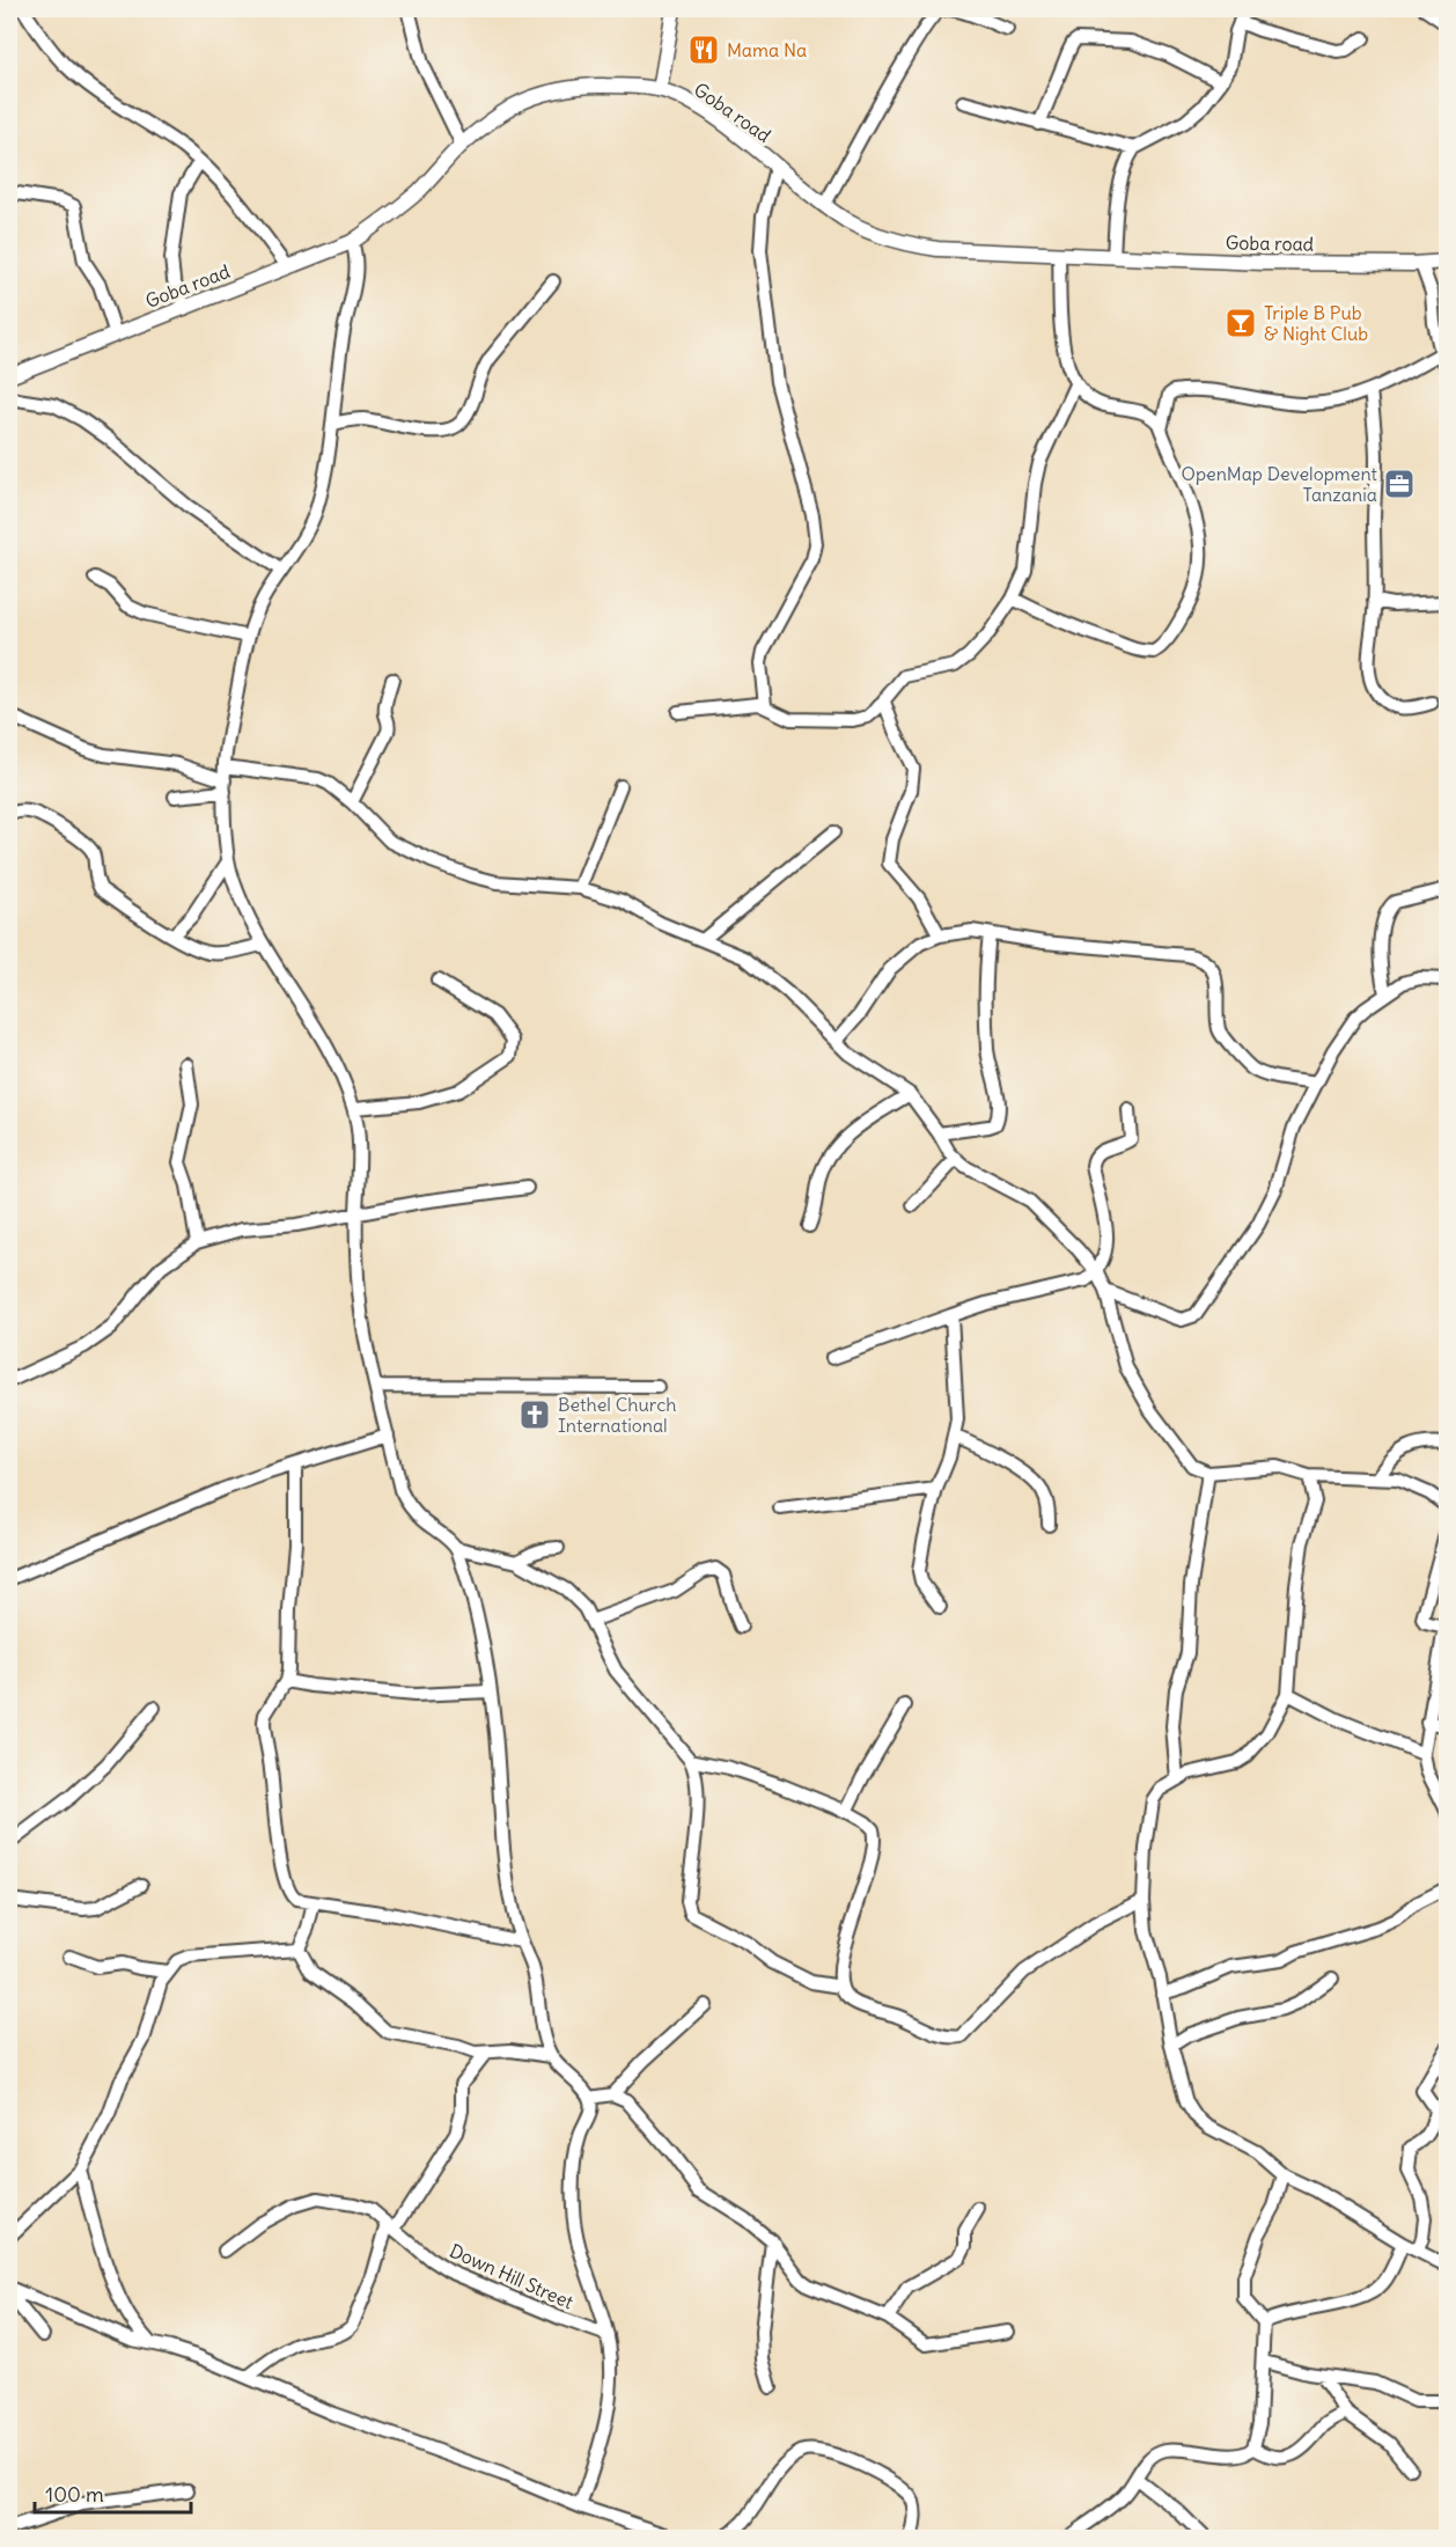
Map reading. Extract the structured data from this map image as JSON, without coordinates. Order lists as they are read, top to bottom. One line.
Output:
{"streets":{"street":["Goba road","Down Hill Street"]},"places":{"restaurant":["Mama Na"],"bar":["Triple B Pub & Night Club"],"office":["OpenMap Development Tanzania"],"church":["Bethel Church International"]},"scale_bar":"100 m"}
